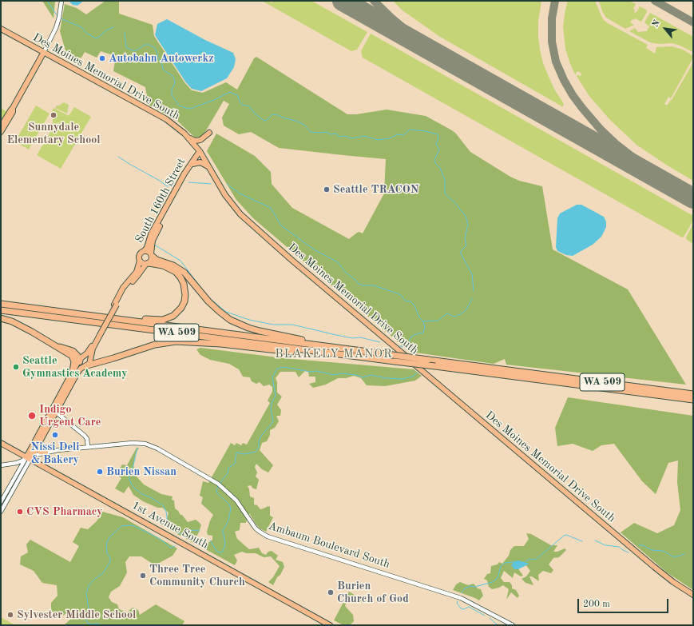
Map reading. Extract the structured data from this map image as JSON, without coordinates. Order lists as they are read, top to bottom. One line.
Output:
{"streets":{"highway":["WA 509"],"main road":["Des Moines Memorial Drive South","South 160th Street","1st Avenue South"],"street":["Ambaum Boulevard South"]},"crossings":[["Des Moines Memorial Drive South","South 160th Street"],["South 160th Street","1st Avenue South"],["South 160th Street","Ambaum Boulevard South"],["1st Avenue South","Ambaum Boulevard South"]],"districts":["BLAKELY MANOR"],"places":["Autobahn Autowerkz","Sunnydale Elementary School","Seattle TRACON","Seattle Gymnastics Academy","Indigo Urgent Care","Nissi Deli & Bakery","Burien Nissan","CVS Pharmacy","Three Tree Community Church","Burien Church of God","Sylvester Middle School"],"scale_bar":"200 m","north":"top left"}
